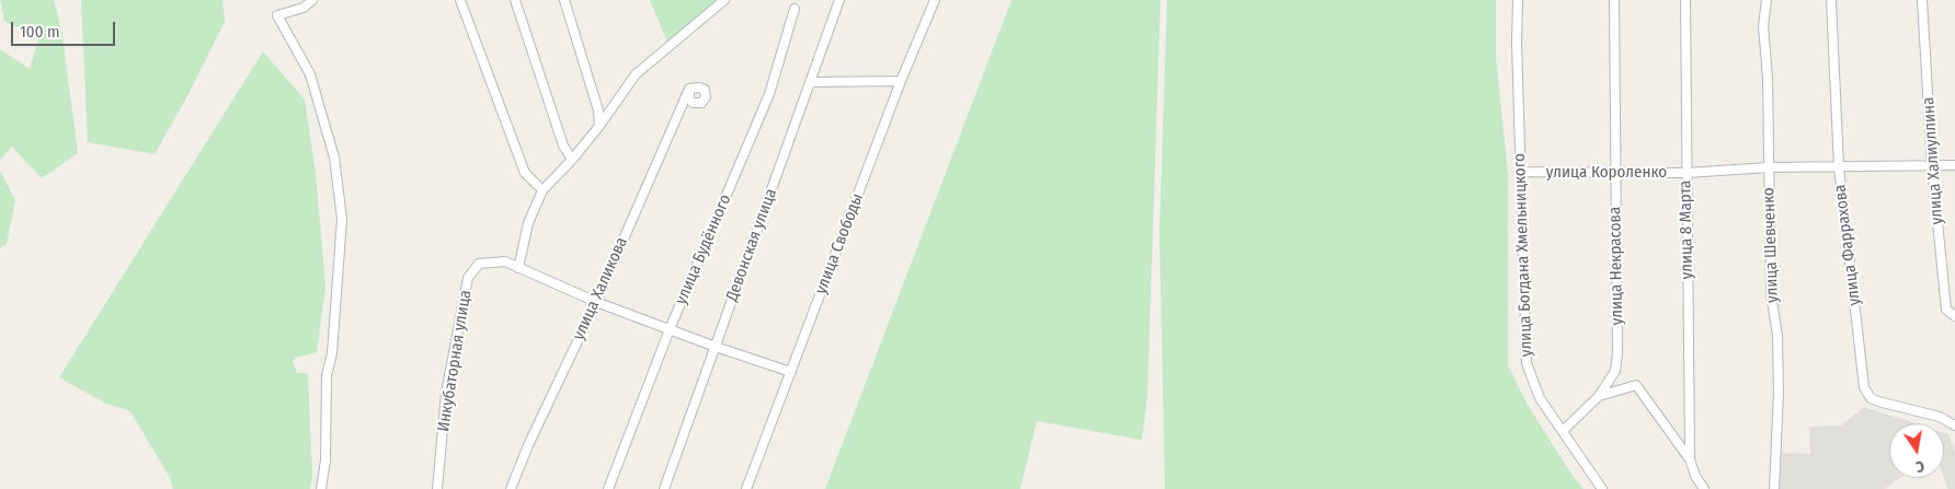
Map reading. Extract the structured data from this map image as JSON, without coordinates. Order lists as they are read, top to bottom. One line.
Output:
{"streets":{"street":["улица Халиуллина","улица Короленко","улица 8 Марта","улица Свободы","Девонская улица","улица Шевченко","улица Фаррахова","улица Будённого","улица Богдана Хмельницкого","улица Некрасова","улица Халикова","Инкубаторная улица"]},"crossings":[["улица Халиуллина","улица Короленко"],["улица Короленко","улица 8 Марта"],["улица Короленко","улица Шевченко"],["улица Короленко","улица Фаррахова"],["улица Короленко","улица Богдана Хмельницкого"],["улица Короленко","улица Некрасова"],["улица 8 Марта","улица Некрасова"],["улица Свободы","Инкубаторная улица"],["Девонская улица","Инкубаторная улица"],["улица Будённого","Инкубаторная улица"],["улица Богдана Хмельницкого","улица Некрасова"],["улица Халикова","Инкубаторная улица"]],"scale_bar":"100 m","north":"bottom"}
